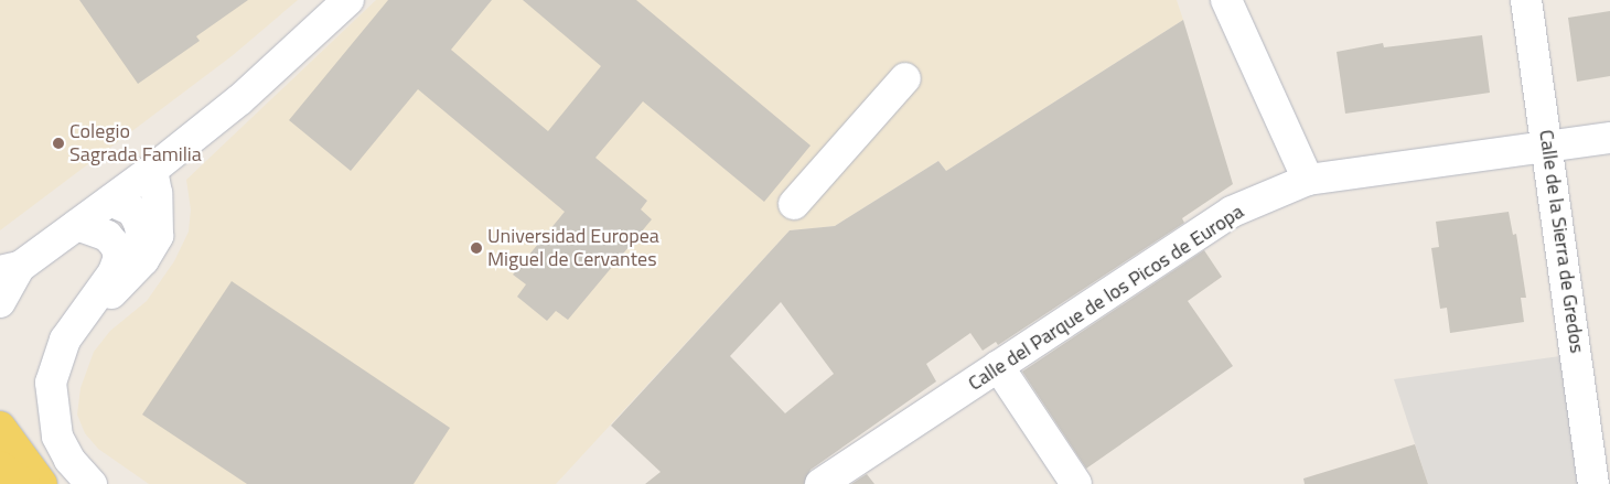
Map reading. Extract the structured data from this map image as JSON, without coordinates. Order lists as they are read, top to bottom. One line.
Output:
{"streets":{"street":["Calle de la Sierra de Gredos","Calle del Parque de los Picos de Europa"]},"crossings":[["Calle de la Sierra de Gredos","Calle del Parque de los Picos de Europa"]],"places":["Colegio Sagrada Familia","Universidad Europea Miguel de Cervantes"]}
